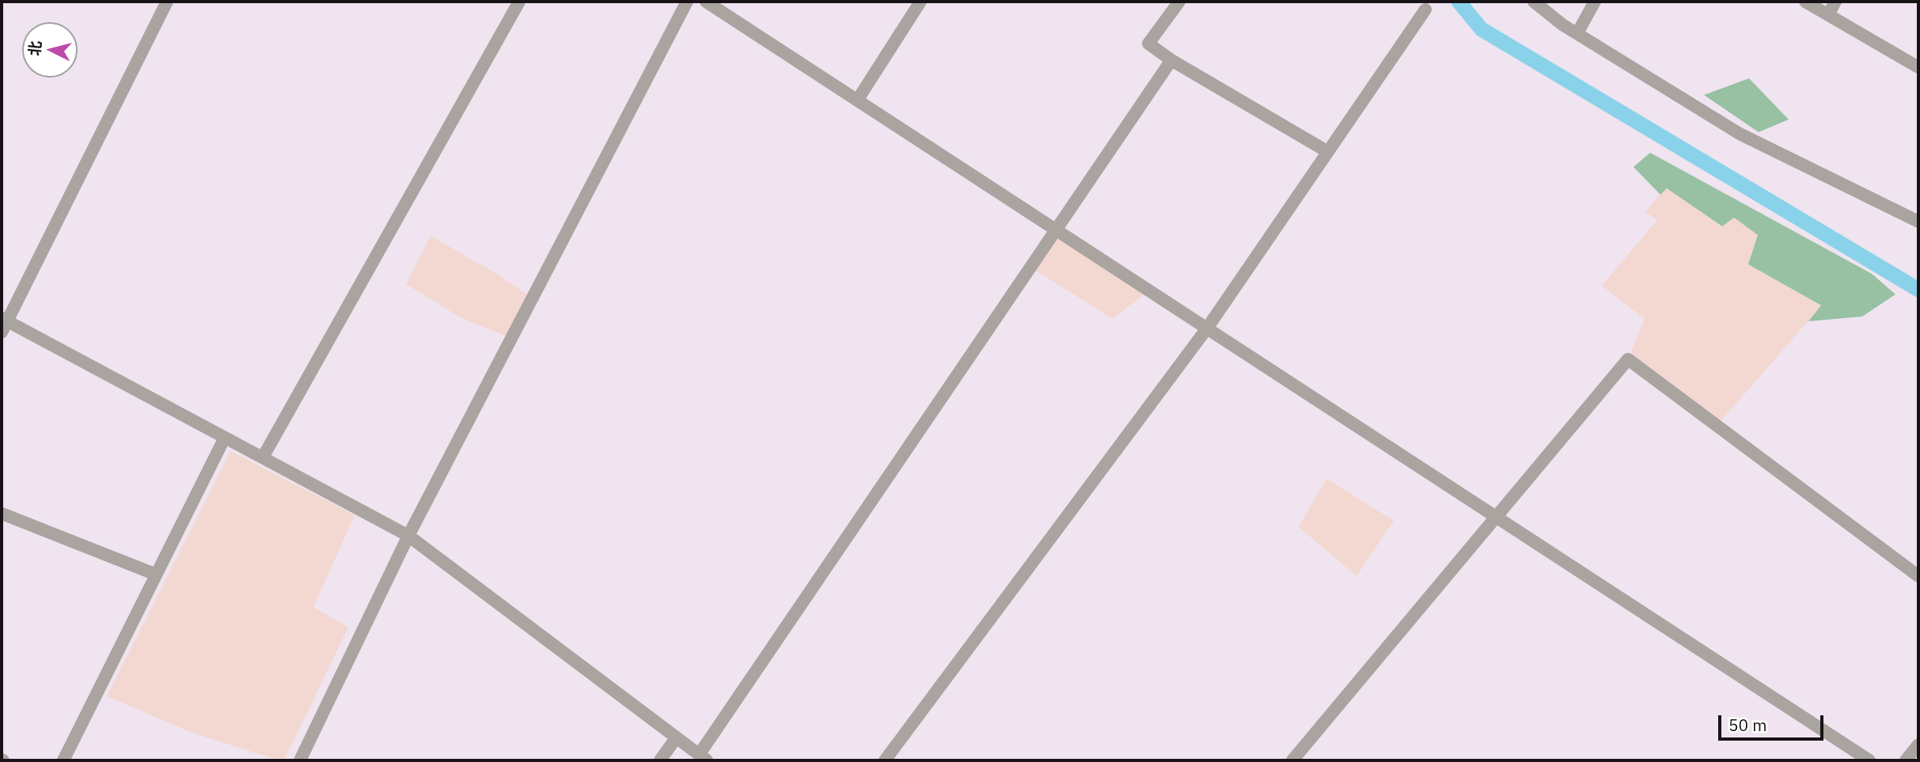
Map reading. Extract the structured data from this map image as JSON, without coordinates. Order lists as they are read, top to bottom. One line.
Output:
{"scale_bar":"50 m","north":"left"}
